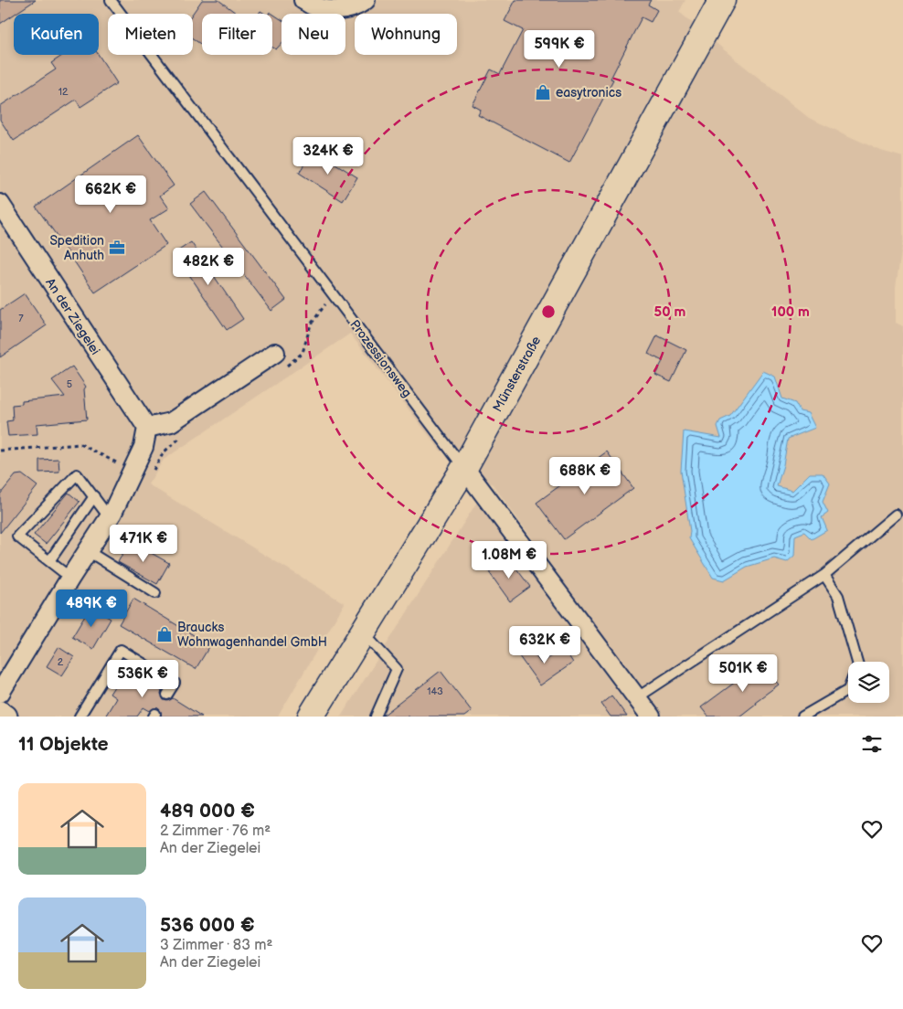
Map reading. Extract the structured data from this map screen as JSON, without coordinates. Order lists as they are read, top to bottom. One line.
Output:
{"streets":{"main road":["Münsterstraße"],"street":["An der Ziegelei","Prozessionsweg"]},"crossings":[["Prozessionsweg","Münsterstraße"]],"places":{"shop":["easytronics","Braucks Wohnwagenhandel GmbH"],"office":["Spedition Anhuth"]},"house_numbers":["12","7","5","2","143"],"page":{"chip":["Kaufen","Mieten","Filter","Neu","Wohnung"],"price":["599K €","324K €","662K €","482K €","688K €","471K €","1.08M €","489K €","632K €","501K €","536K €"],"heading":"11 Objekte","list":[{"name":"489 000 €","note":"2 Zimmer · 76 m² · An der Ziegelei"},{"name":"536 000 €","note":"3 Zimmer · 83 m² · An der Ziegelei"}]},"rings":["50 m","100 m"]}
